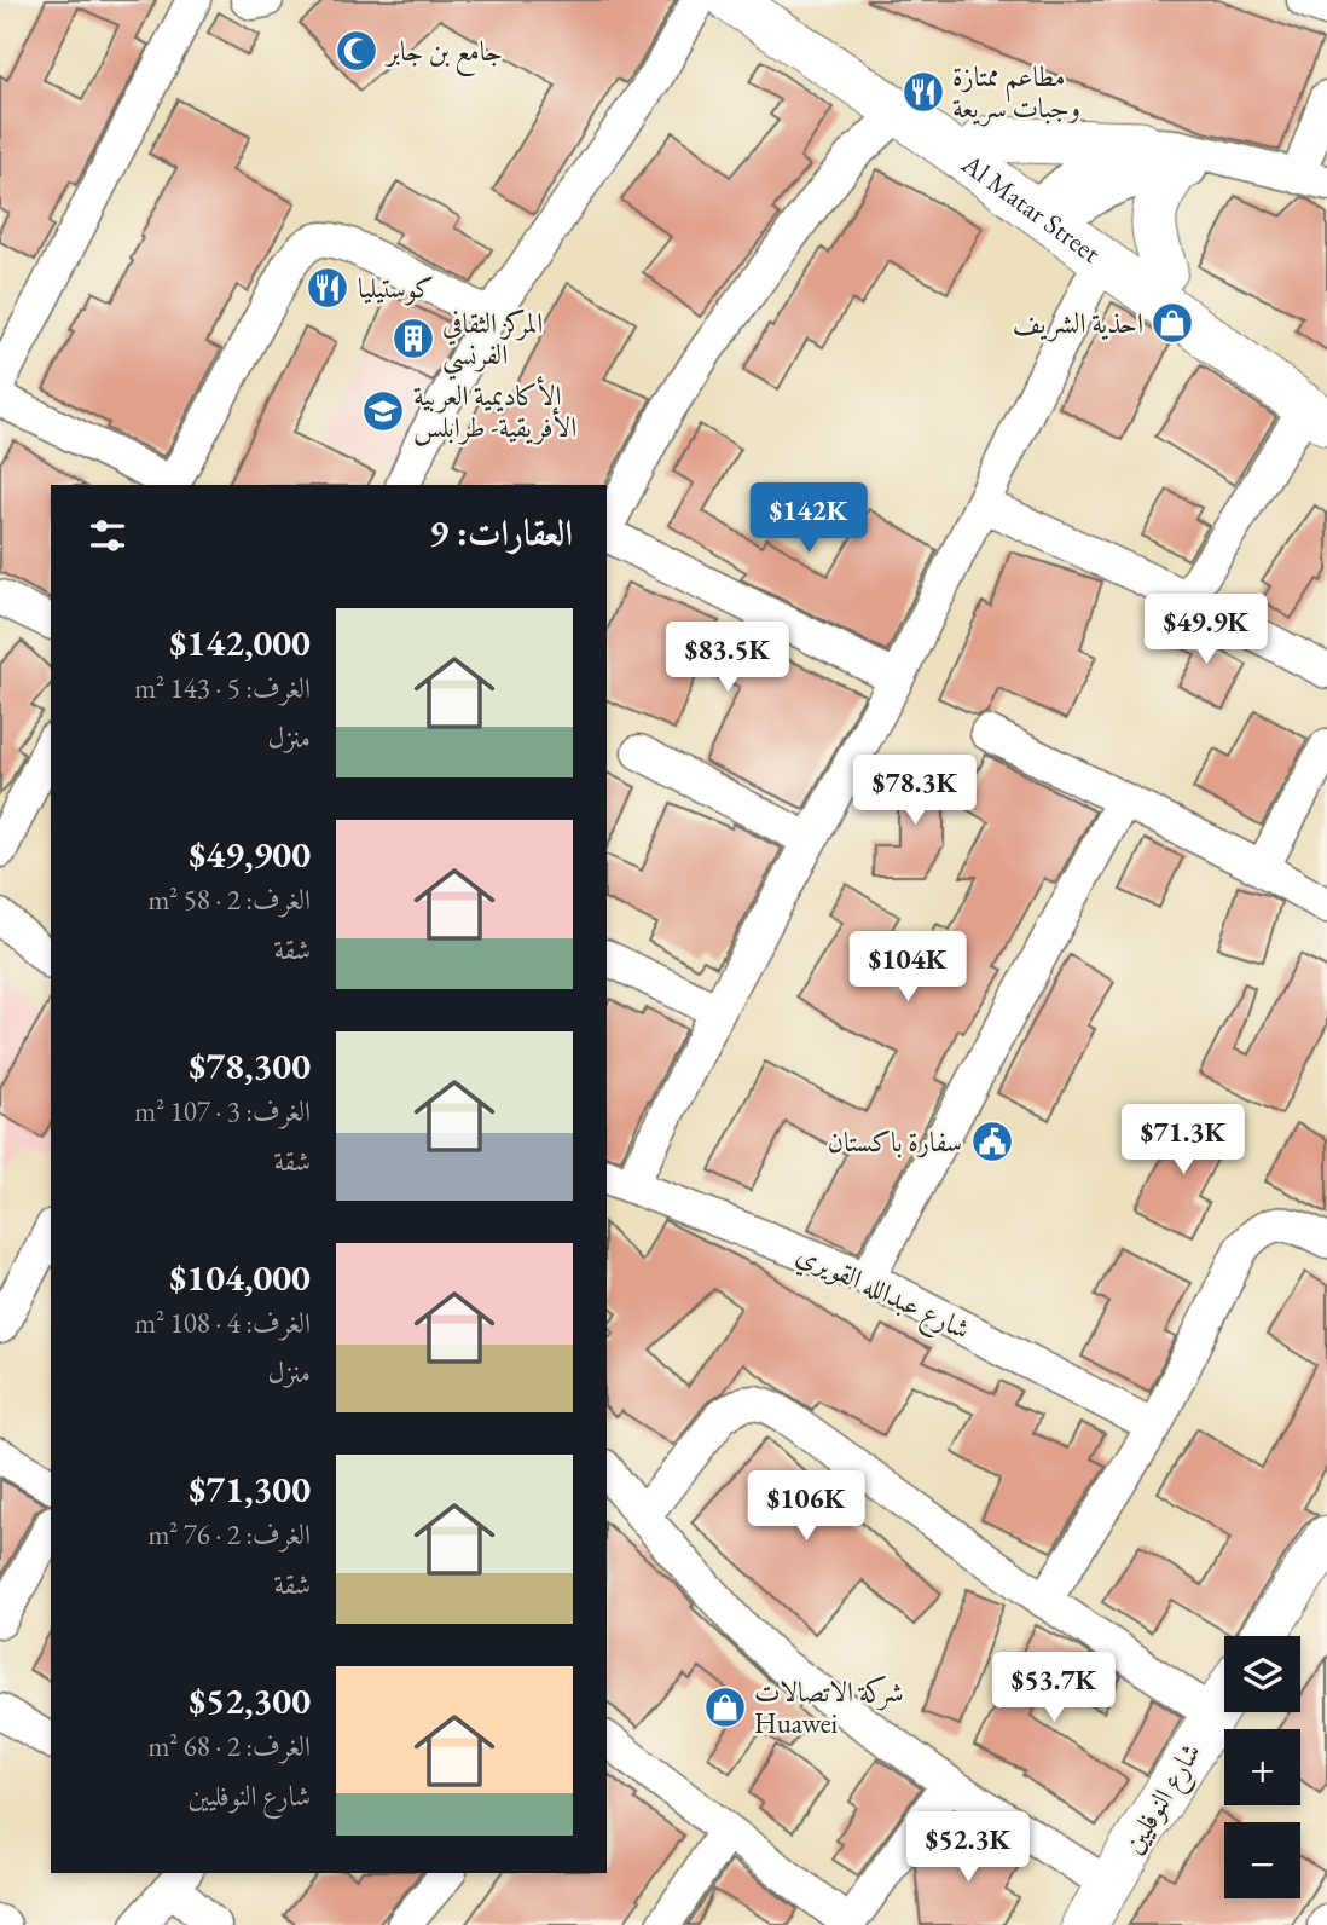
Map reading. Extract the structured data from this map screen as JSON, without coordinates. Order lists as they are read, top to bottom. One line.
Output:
{"streets":{"main road":["Al Matar Street","شارع النوفليين"],"street":["شارع عبدالله القويري"]},"places":{"mosque":["جامع بن جابر"],"restaurant":["مطاعم ممتازة وجبات سريعة","كوستيليا"],"shop":["احذية الشريف","شركة الاتصالات Huawei"],"building":["المركز الثقافي الفرنسي"],"school or university":["الأكاديمية العربية الأفريقية- طرابلس"],"public building":["سفارة باكستان"]},"page":{"price":["$142K","$49.9K","$83.5K","$78.3K","$104K","$71.3K","$106K","$53.7K","$52.3K"],"heading":"العقارات: 9","list":[{"name":"$142,000","note":"الغرف: 5 · 143 m² · منزل"},{"name":"$49,900","note":"الغرف: 2 · 58 m² · شقة"},{"name":"$78,300","note":"الغرف: 3 · 107 m² · شقة"},{"name":"$104,000","note":"الغرف: 4 · 108 m² · منزل"},{"name":"$71,300","note":"الغرف: 2 · 76 m² · شقة"},{"name":"$52,300","note":"الغرف: 2 · 68 m² · شارع النوفليين"}],"map_buttons":["+","−"]}}
